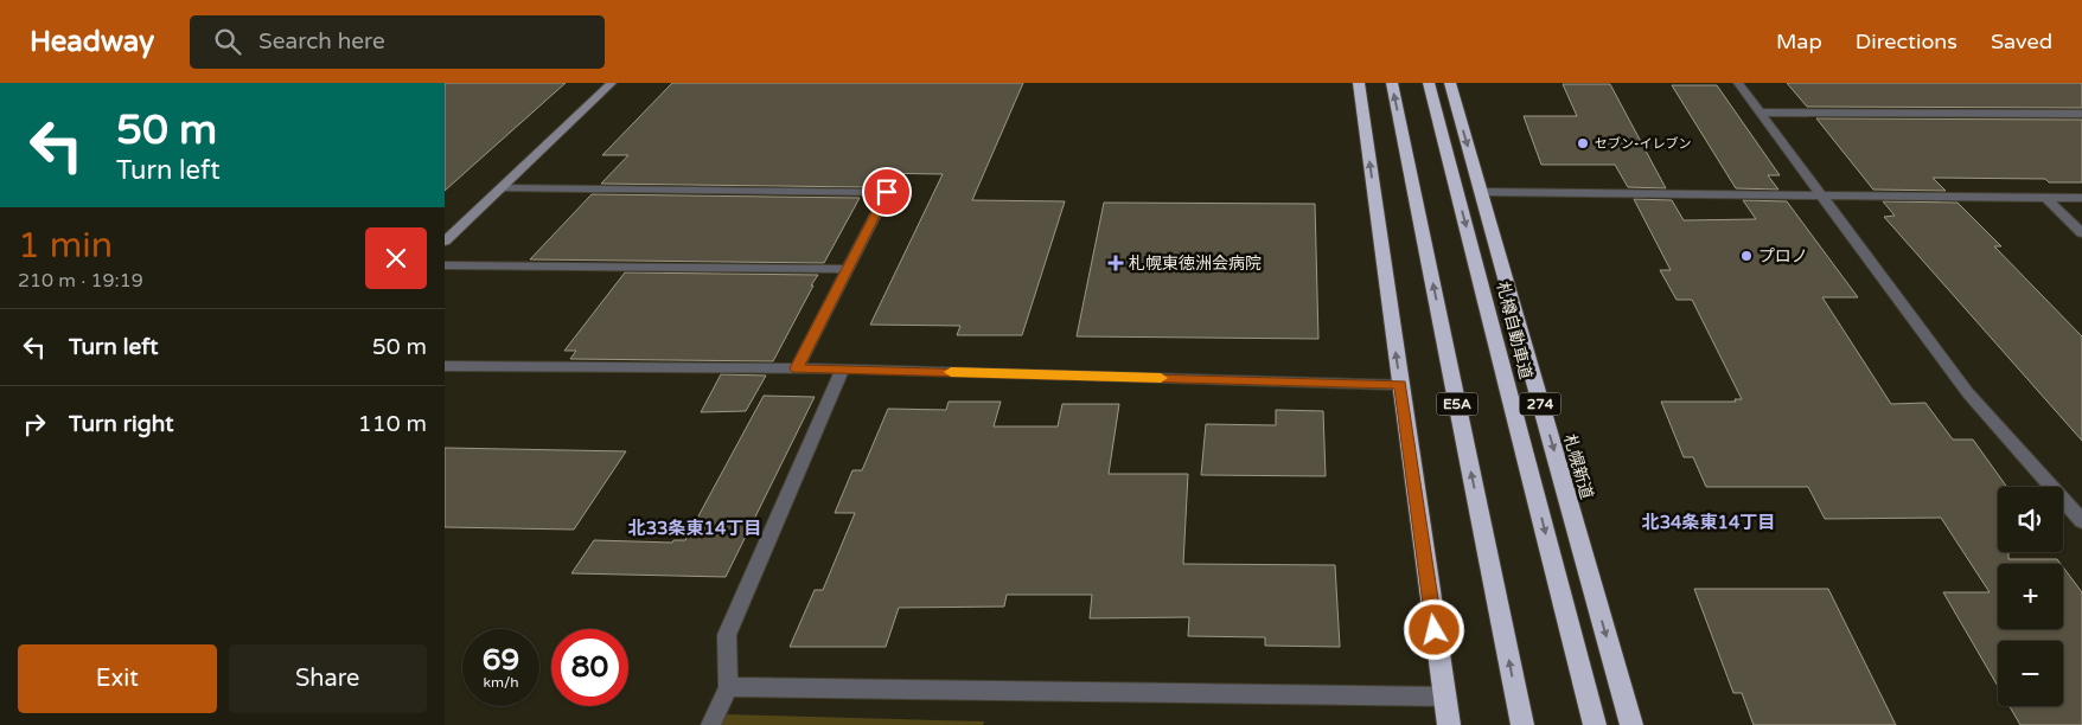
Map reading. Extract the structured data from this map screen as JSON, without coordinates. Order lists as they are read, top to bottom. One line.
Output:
{"streets":{"highway":["札樽自動車道","E5A","274","札幌新道"]},"districts":["北34条東14丁目","北33条東14丁目"],"places":{"other":["セブン-イレブン","プロノ"],"health":["札幌東徳洲会病院"]},"page":{"header":"Headway","search":"Search here","nav":["Map","Directions","Saved"],"turn":["50 m","Turn left"],"heading":["1 min","210 m · 19:19"],"list":[{"name":"Turn left","value":"50 m"},{"name":"Turn right","value":"110 m"}],"map_buttons":["+","−"],"speed":"69 km/h","limit":"80","buttons":["Exit","Share"]}}
